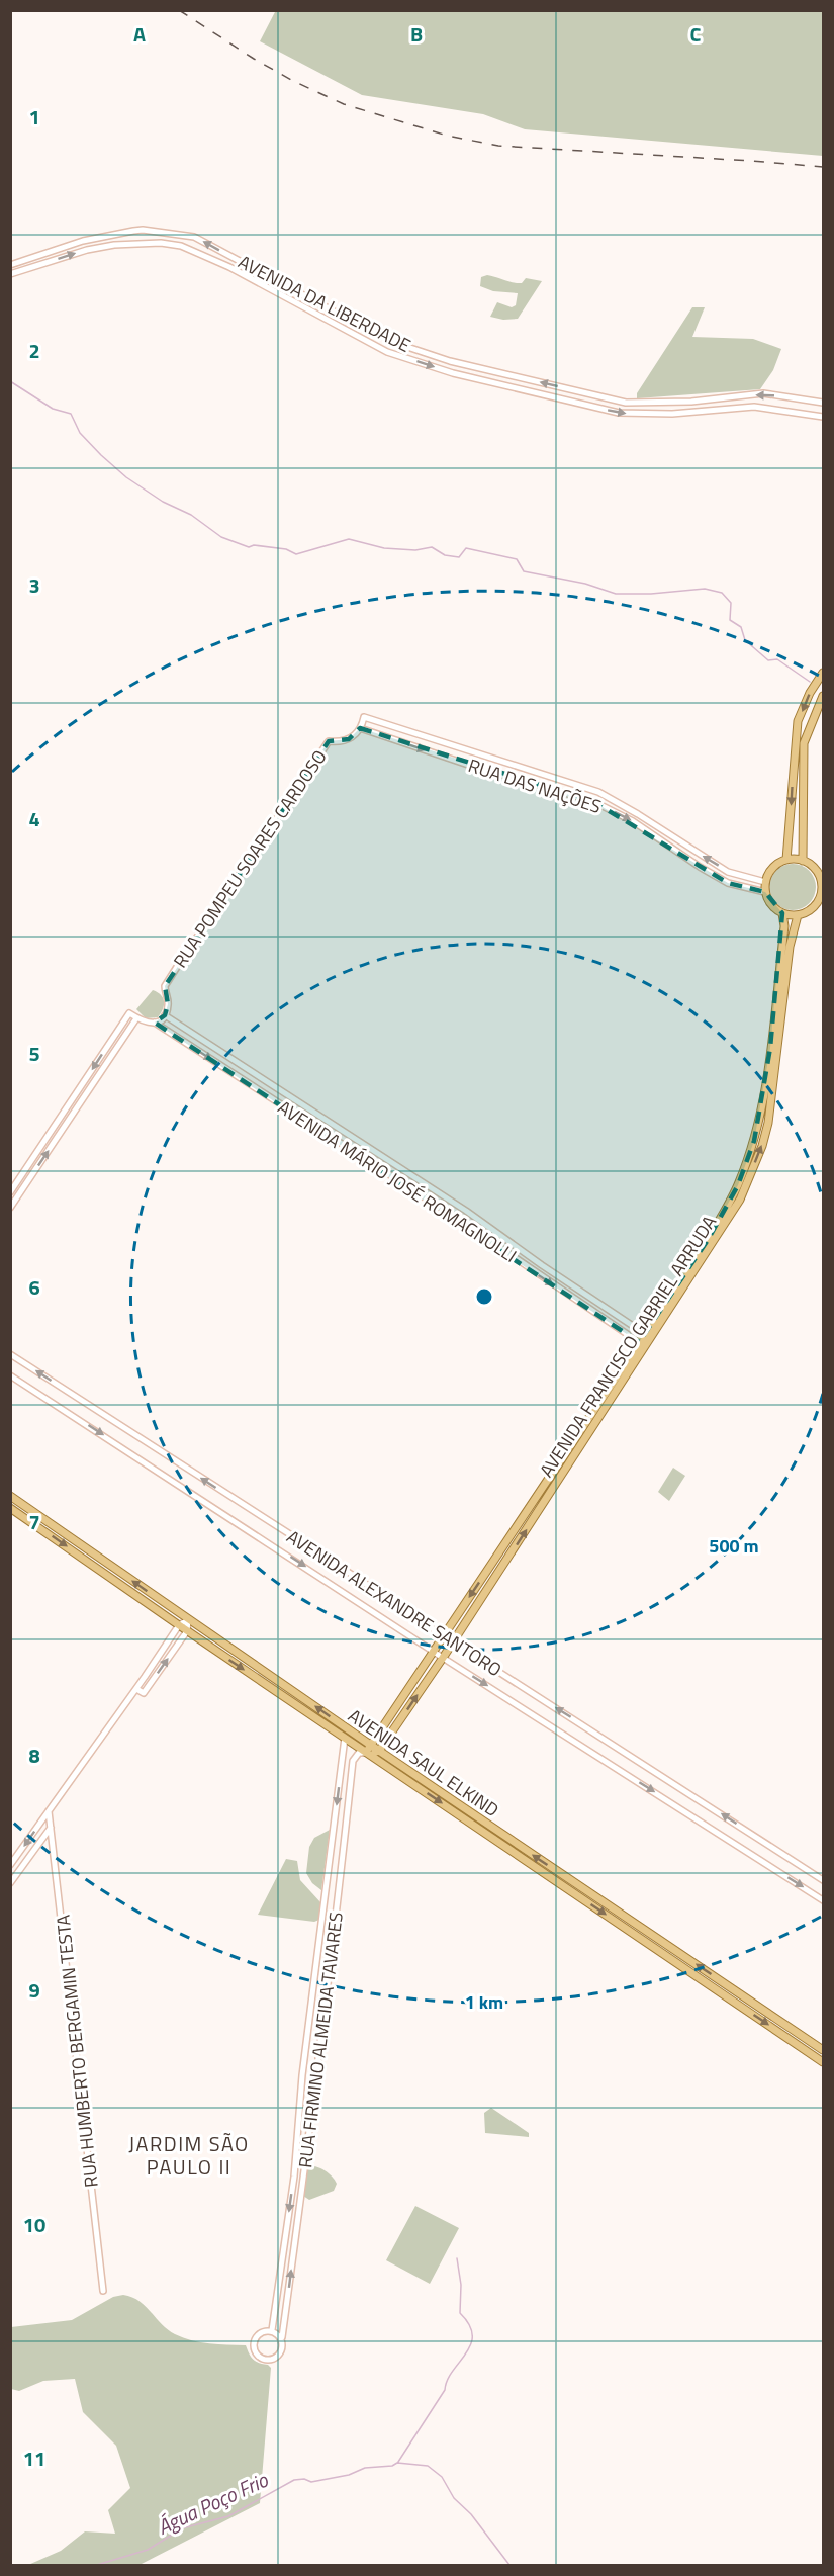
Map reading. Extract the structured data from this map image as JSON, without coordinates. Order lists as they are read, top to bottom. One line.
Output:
{"streets":{"main road":["AVENIDA FRANCISCO GABRIEL ARRUDA","AVENIDA SAUL ELKIND"],"street":["AVENIDA DA LIBERDADE","RUA DAS NAÇÕES","RUA POMPEU SOARES CARDOSO","AVENIDA MÁRIO JOSÉ ROMAGNOLLI","AVENIDA ALEXANDRE SANTORO","RUA FIRMINO ALMEIDA TAVARES","RUA HUMBERTO BERGAMIN TESTA"]},"crossings":[["RUA DAS NAÇÕES","RUA POMPEU SOARES CARDOSO"],["RUA DAS NAÇÕES","AVENIDA FRANCISCO GABRIEL ARRUDA"],["RUA POMPEU SOARES CARDOSO","AVENIDA MÁRIO JOSÉ ROMAGNOLLI"],["AVENIDA MÁRIO JOSÉ ROMAGNOLLI","AVENIDA FRANCISCO GABRIEL ARRUDA"],["AVENIDA FRANCISCO GABRIEL ARRUDA","AVENIDA ALEXANDRE SANTORO"],["AVENIDA FRANCISCO GABRIEL ARRUDA","AVENIDA SAUL ELKIND"],["AVENIDA FRANCISCO GABRIEL ARRUDA","RUA FIRMINO ALMEIDA TAVARES"],["AVENIDA SAUL ELKIND","RUA FIRMINO ALMEIDA TAVARES"]],"districts":["JARDIM SÃO PAULO II"],"water":["Água Poço Frio"],"grid":{"columns":["A","B","C"],"rows":["1","2","3","4","5","6","7","8","9","10","11"]},"rings":["500 m","1 km"]}
